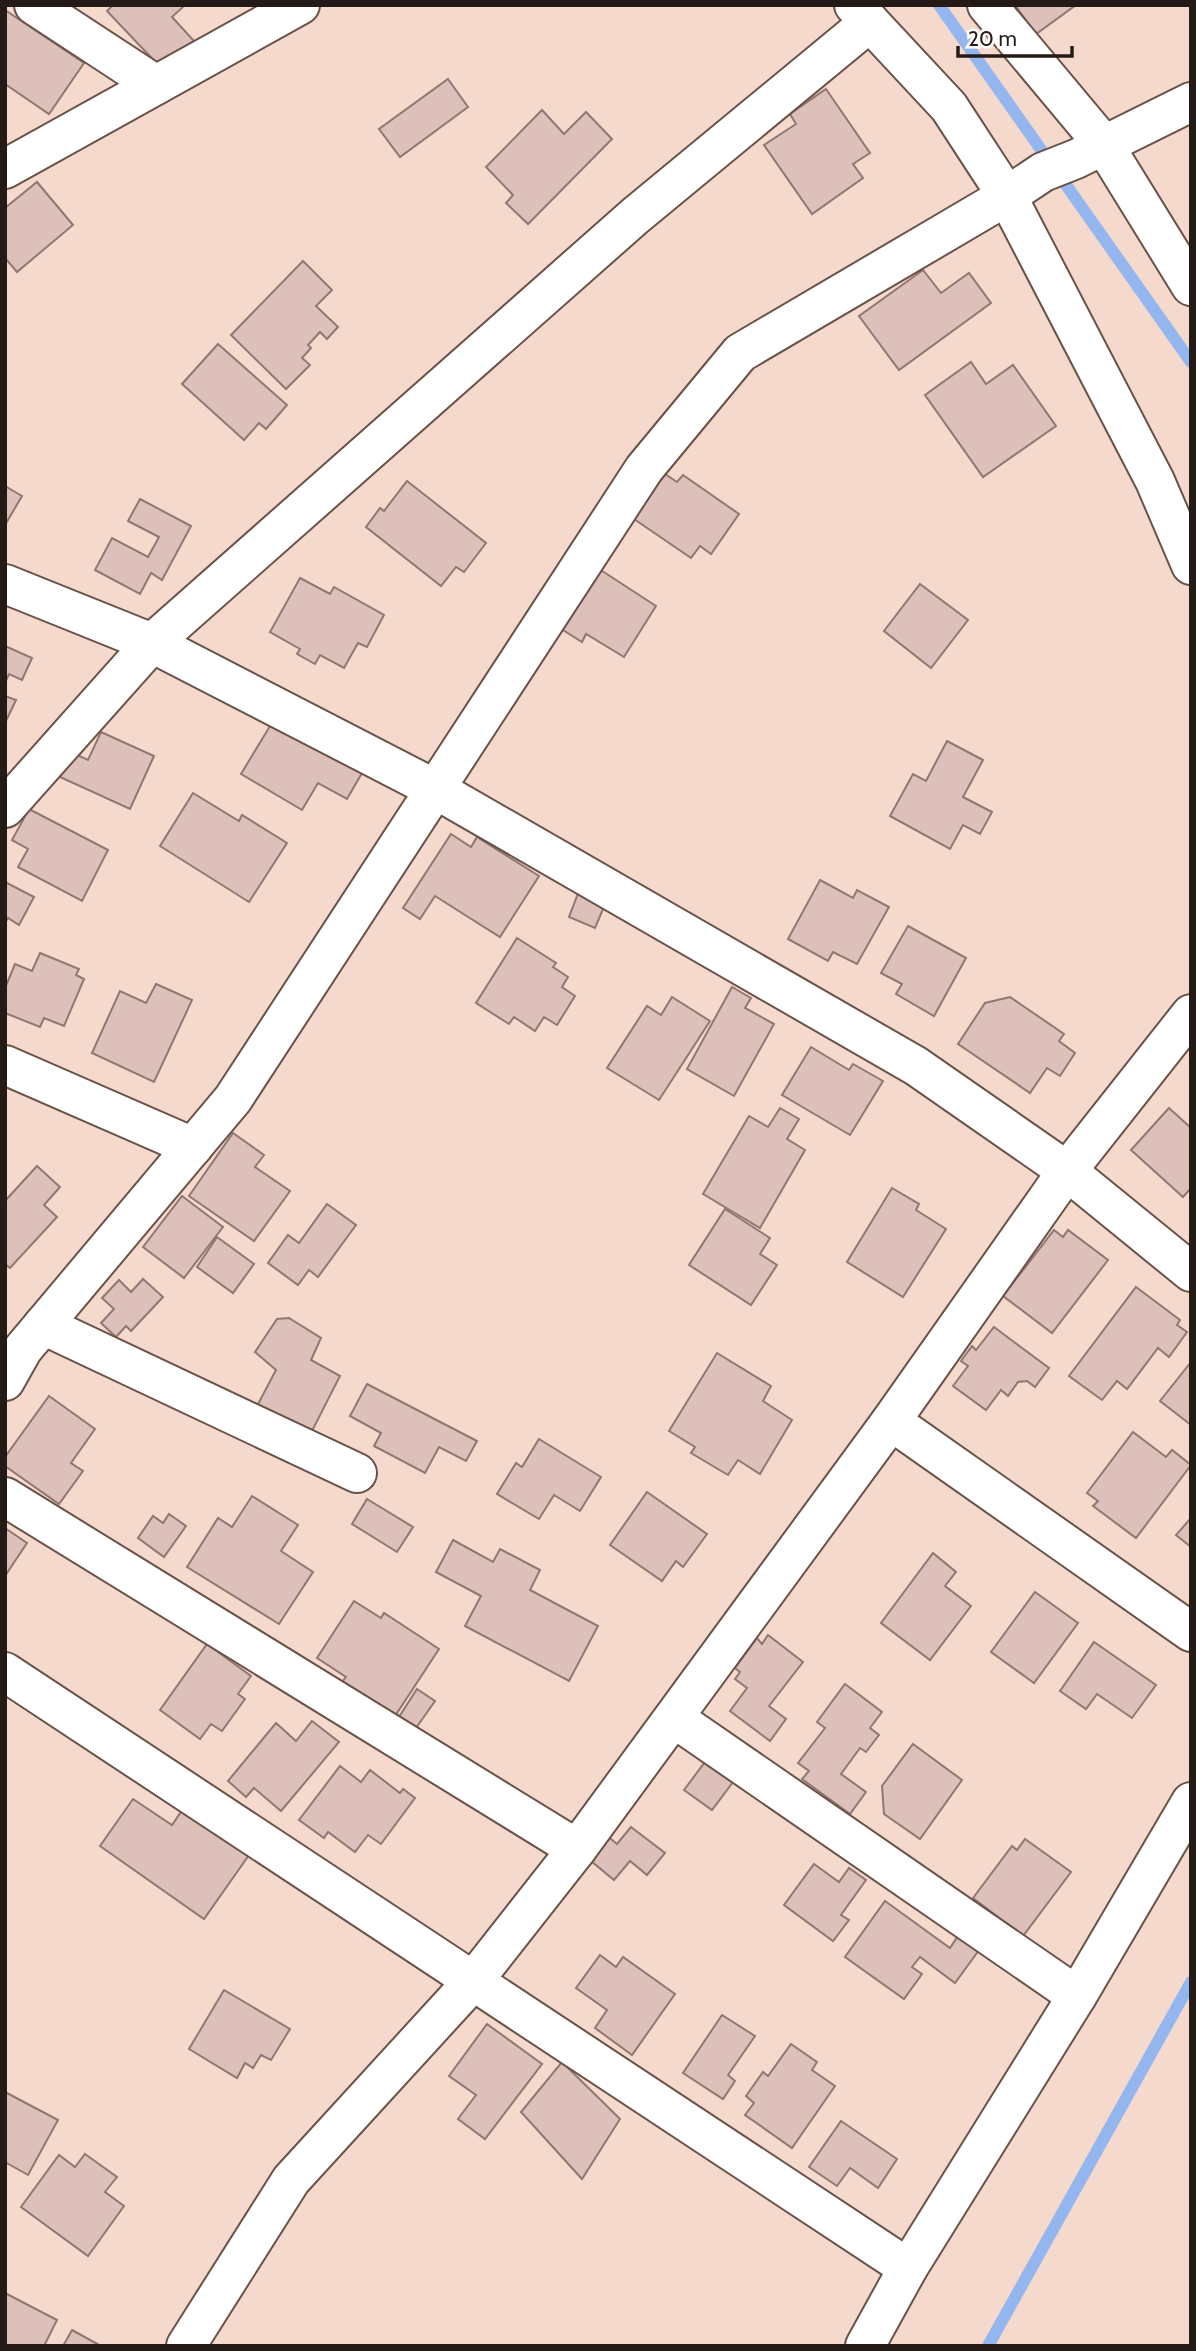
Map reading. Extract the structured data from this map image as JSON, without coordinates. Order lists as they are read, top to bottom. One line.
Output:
{"scale_bar":"20 m"}
